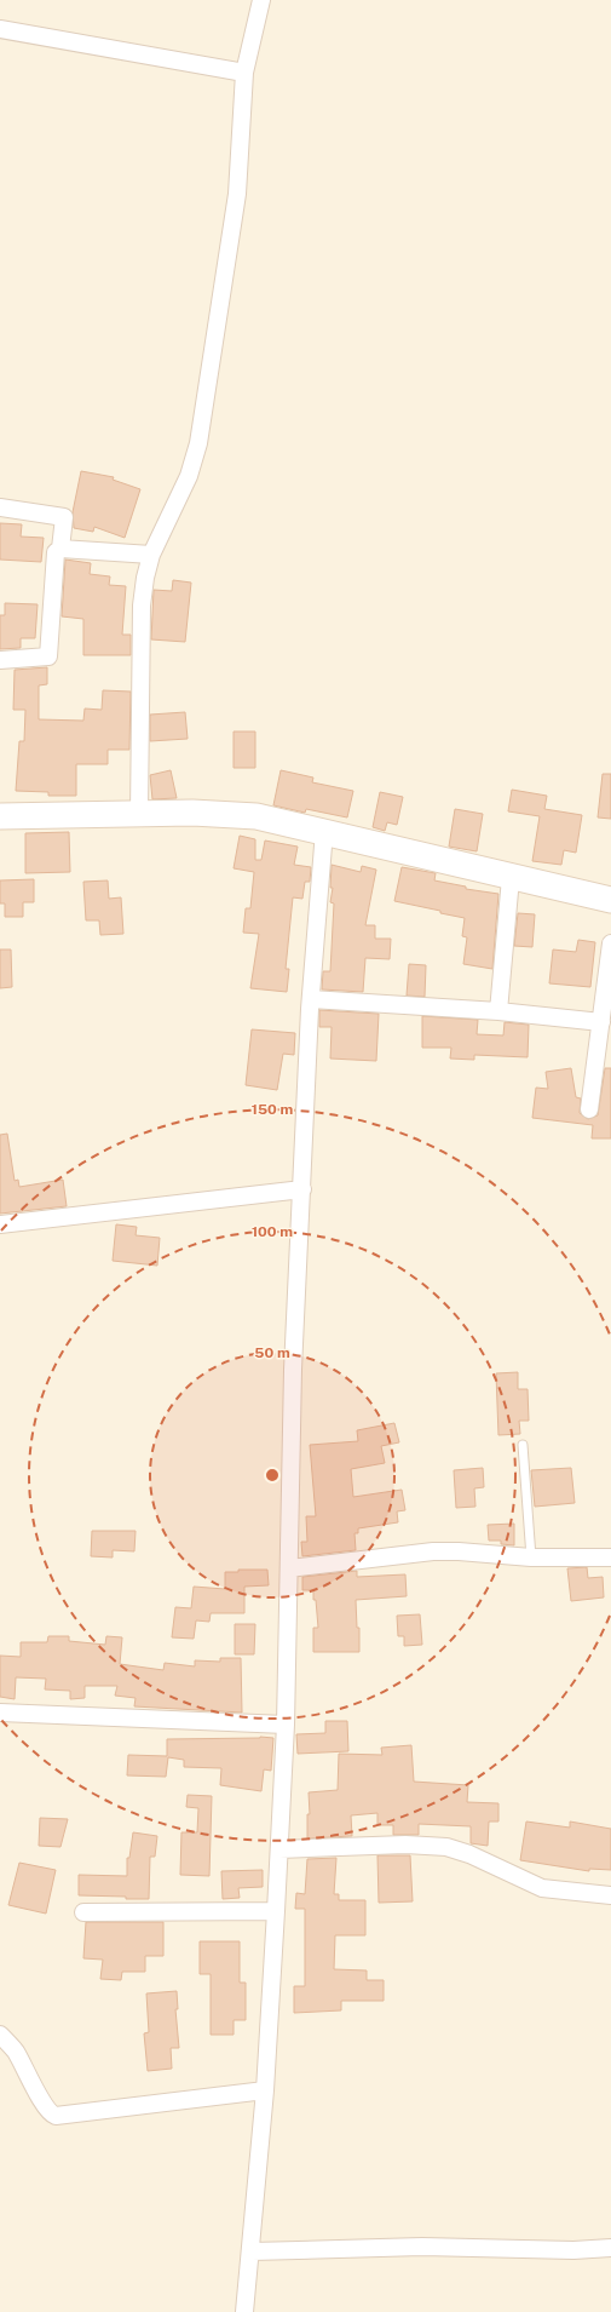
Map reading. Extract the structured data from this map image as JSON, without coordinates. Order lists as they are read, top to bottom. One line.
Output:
{"rings":["150 m","100 m","50 m"]}
